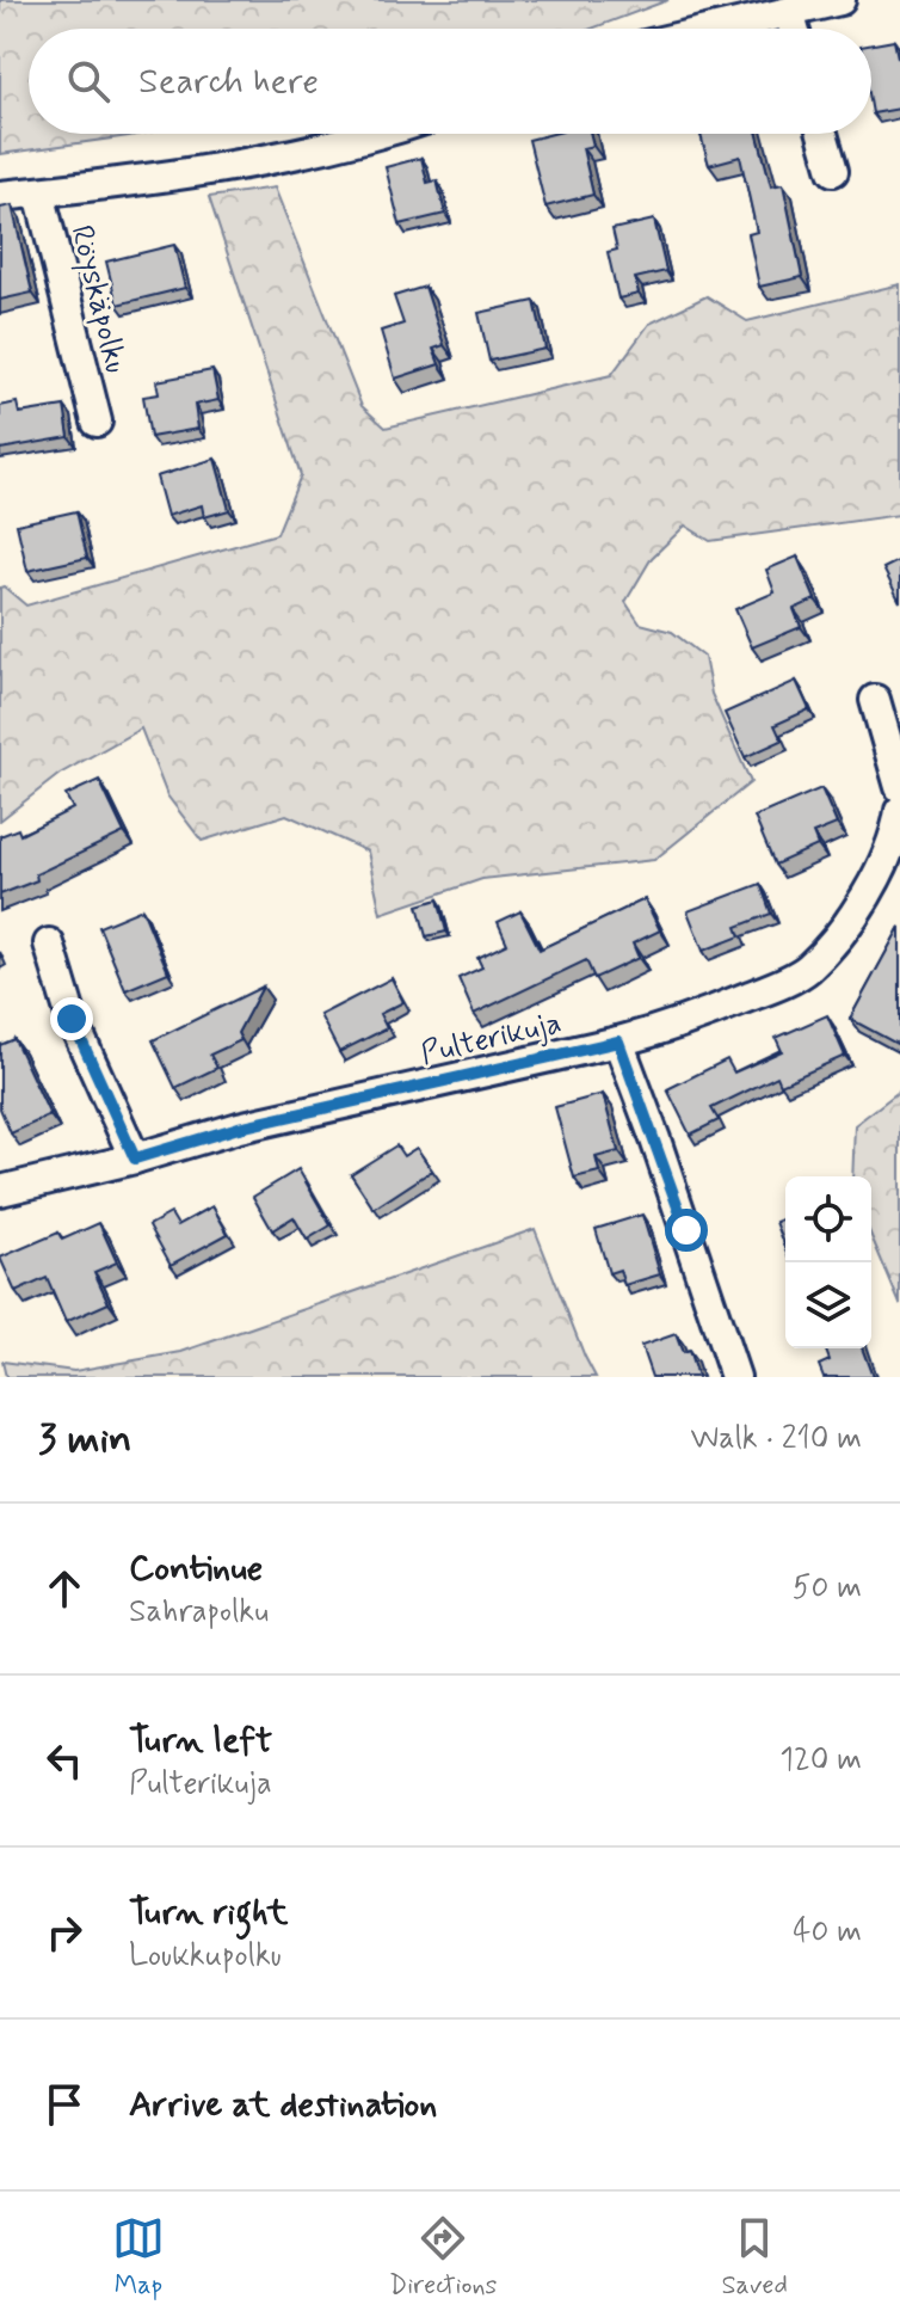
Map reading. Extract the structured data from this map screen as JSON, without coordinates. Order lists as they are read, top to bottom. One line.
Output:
{"streets":{"street":["Röyskäpolku","Pulterikuja"]},"page":{"search":"Search here","heading":["3 min","Walk · 210 m"],"list":[["Continue","Sahrapolku","50 m"],["Turn left","Pulterikuja","120 m"],["Turn right","Loukkupolku","40 m"],"Arrive at destination"],"nav":["Map","Directions","Saved"]}}
